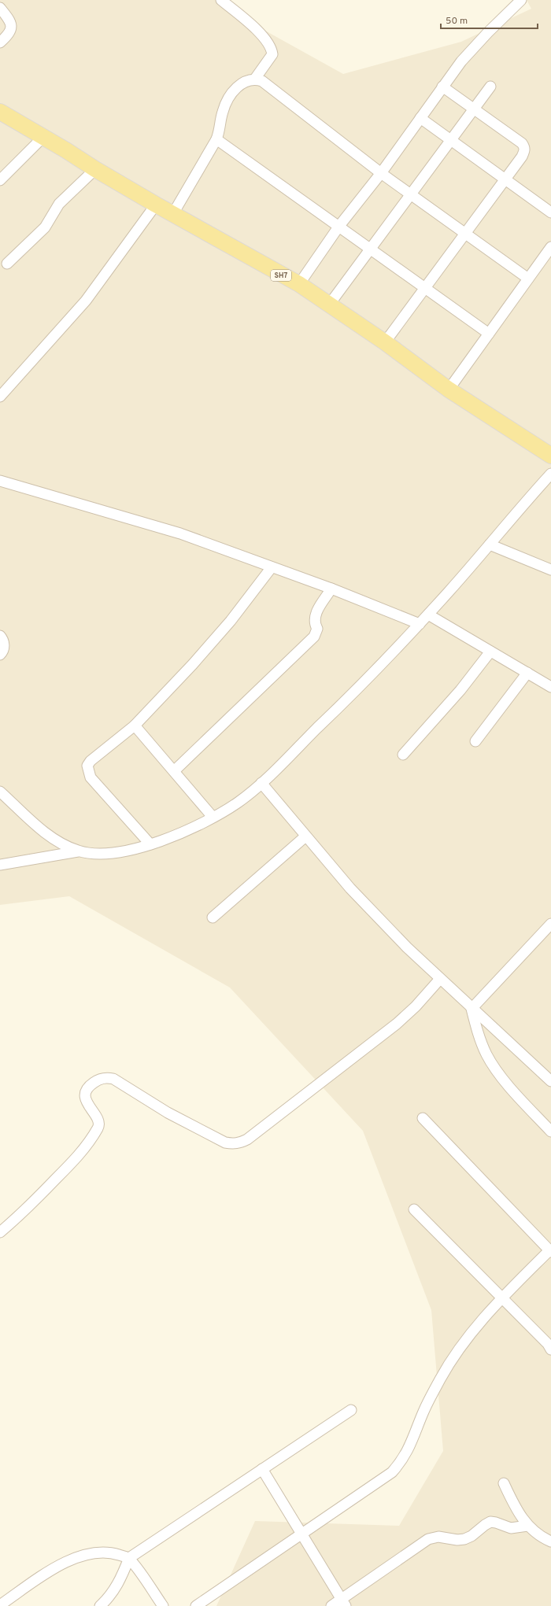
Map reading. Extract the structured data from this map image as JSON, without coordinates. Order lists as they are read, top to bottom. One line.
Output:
{"streets":{"main road":["SH7"]},"scale_bar":"50 m"}
